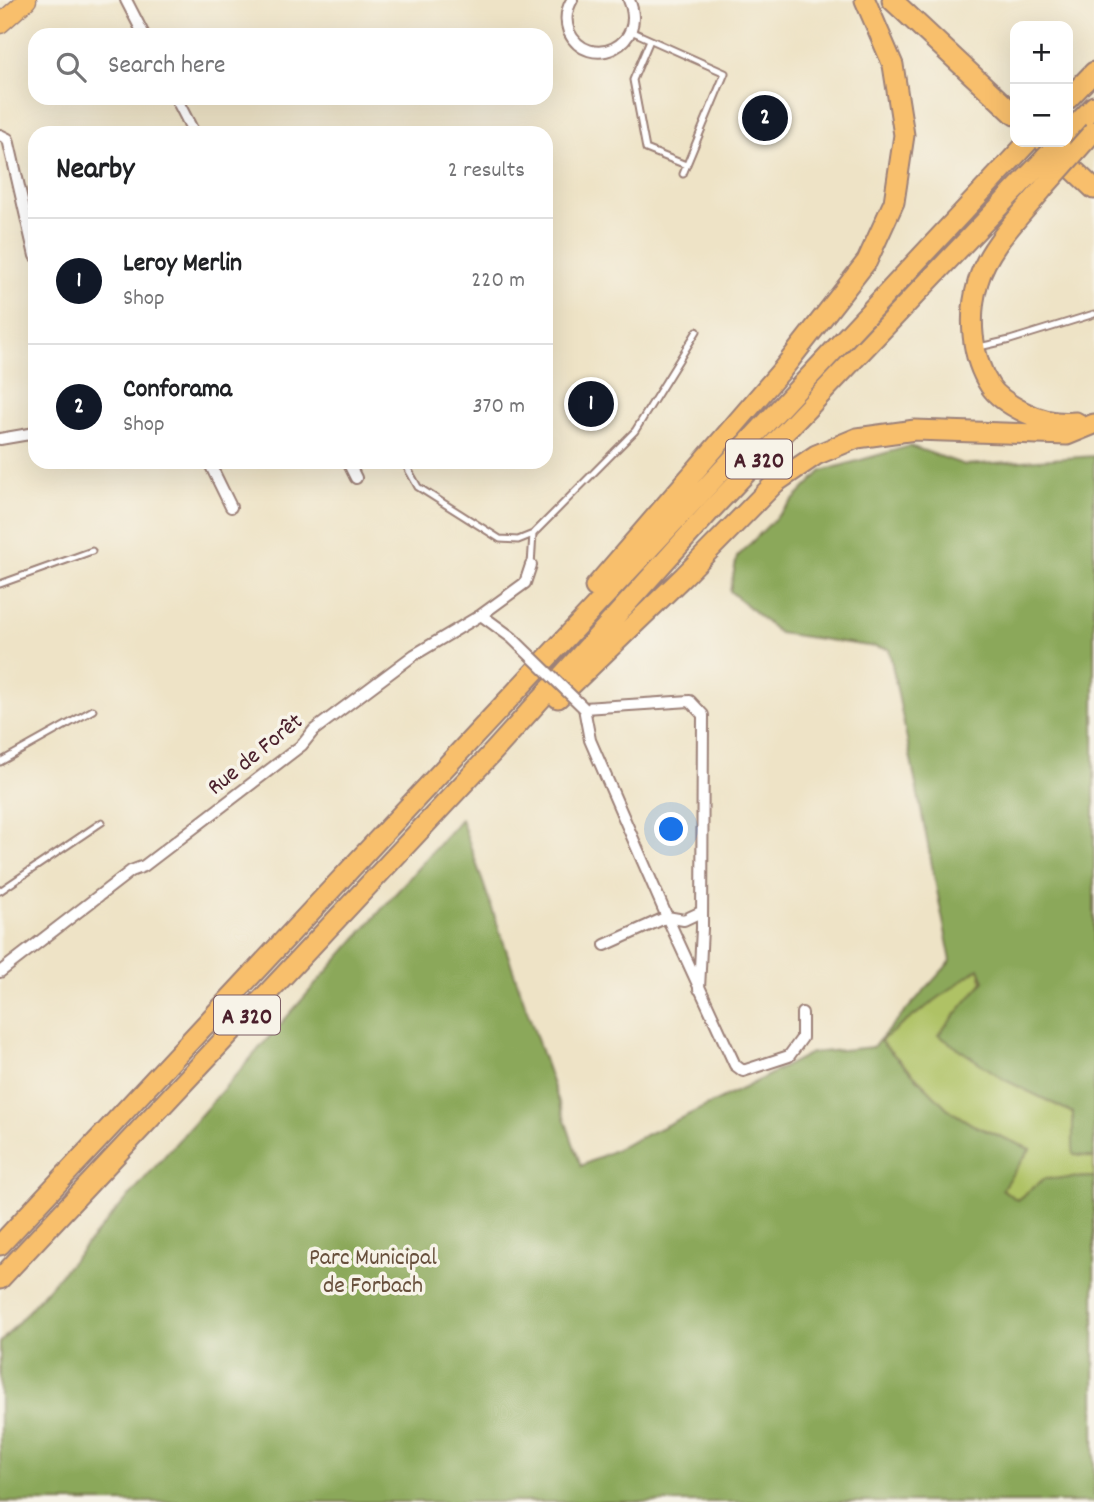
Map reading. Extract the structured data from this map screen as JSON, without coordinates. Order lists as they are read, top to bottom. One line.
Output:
{"streets":{"highway":["A 320"],"street":["Rue de Forêt"]},"parks":["Parc Municipal de Forbach"],"page":{"map_buttons":["+","−"],"search":"Search here","pins":["2","1"],"heading":["Nearby","2 results"],"list":[{"mark":"1","name":"Leroy Merlin","note":"Shop","value":"220 m"},{"mark":"2","name":"Conforama","note":"Shop","value":"370 m"}]}}
